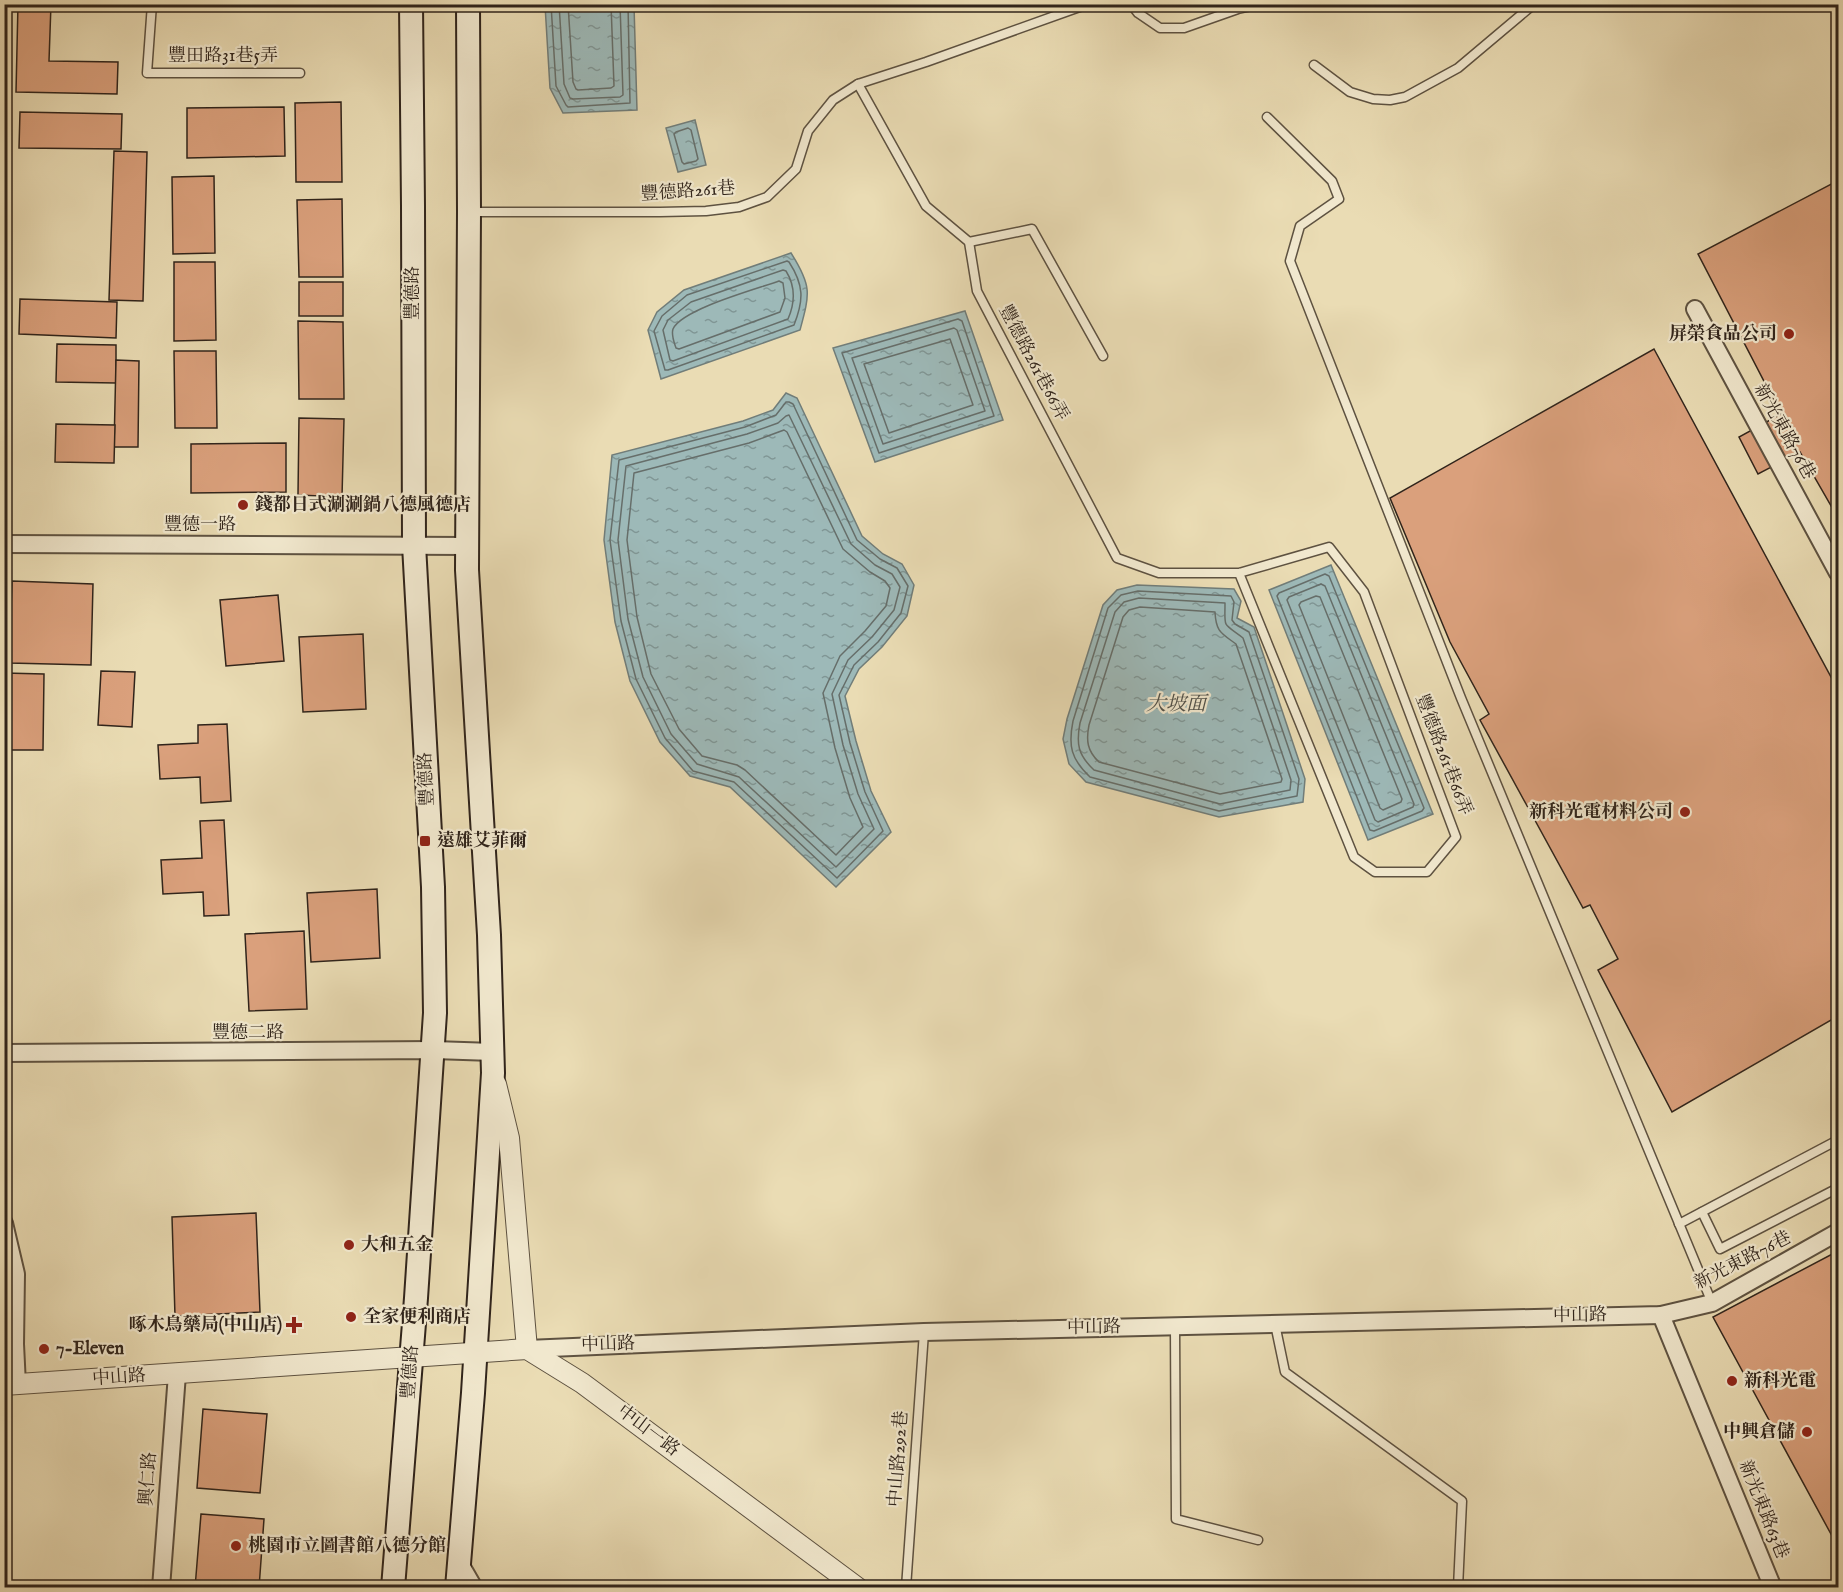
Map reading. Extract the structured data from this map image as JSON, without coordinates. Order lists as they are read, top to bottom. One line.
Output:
{"streets":{"main road":["豐德路"],"street":["新光東路76巷","豐德一路","豐德二路","中山路","中山一路","興仁路","新光東路63巷"],"lane":["豐田路31巷5弄","豐德路261巷","豐德路261巷66弄","中山路292巷"]},"crossings":[["豐德路","豐德一路"],["豐德路","豐德二路"],["豐德路","中山路"],["新光東路76巷","中山路"],["新光東路76巷","新光東路63巷"],["中山路","中山一路"],["中山路","中山路292巷"],["中山路","興仁路"],["中山路","新光東路63巷"]],"water":["大坡面"],"places":{"other":["屏榮食品公司","錢都日式涮涮鍋八德風德店","新科光電材料公司","大和五金","全家便利商店","7-Eleven","新科光電","中興倉儲","桃園市立圖書館八德分館"],"transit":["遠雄艾菲爾"],"health":["啄木鳥藥局(中山店)"]}}
